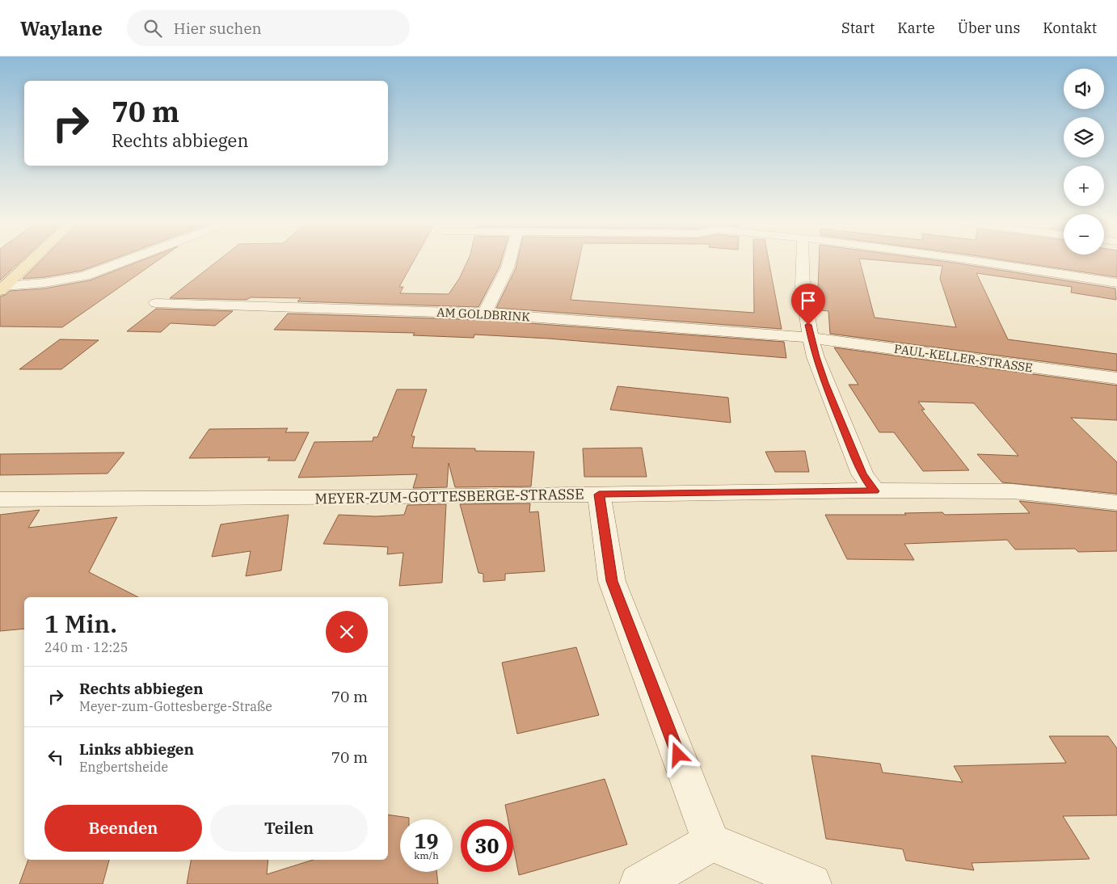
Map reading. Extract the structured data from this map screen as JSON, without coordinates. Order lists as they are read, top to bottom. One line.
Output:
{"streets":{"street":["AM GOLDBRINK","PAUL-KELLER-STRASSE","MEYER-ZUM-GOTTESBERGE-STRASSE"]},"crossings":[["AM GOLDBRINK","PAUL-KELLER-STRASSE"]],"page":{"header":"Waylane","search":"Hier suchen","nav":["Start","Karte","Über uns","Kontakt"],"map_buttons":["+","−"],"turn":["70 m","Rechts abbiegen"],"heading":["1 Min.","240 m · 12:25"],"list":[{"name":"Rechts abbiegen","note":"Meyer-zum-Gottesberge-Straße","value":"70 m"},{"name":"Links abbiegen","note":"Engbertsheide","value":"70 m"}],"buttons":["Beenden","Teilen"],"speed":"19 km/h","limit":"30"}}
